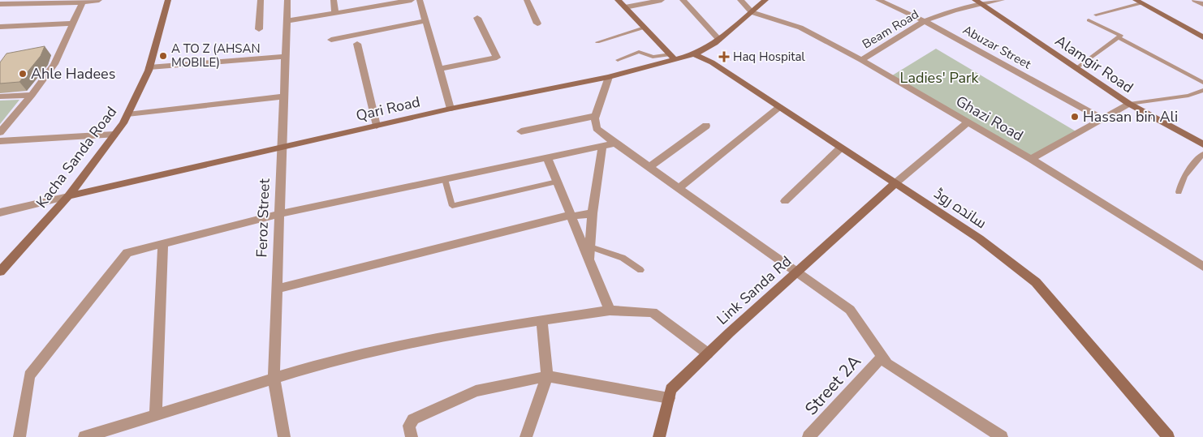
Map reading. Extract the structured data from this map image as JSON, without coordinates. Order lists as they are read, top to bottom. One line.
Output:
{"streets":{"main road":["Alamgir Road","Qari Road","Kacha Sanda Road","ساندہ روڈ","Link Sanda Rd"],"street":["Beam Road","Abuzar Street","Ghazi Road","Feroz Street","Street 2A"]},"crossings":[["Beam Road","Abuzar Street"],["Beam Road","Alamgir Road"],["Beam Road","Ghazi Road"],["Qari Road","Ghazi Road"],["Qari Road","Kacha Sanda Road"],["Qari Road","ساندہ روڈ"],["Qari Road","Feroz Street"],["ساندہ روڈ","Link Sanda Rd"]],"parks":["Ladies' Park"],"places":{"other":["A TO Z (AHSAN MOBILE)","Ahle Hadees","Hassan bin Ali"],"health":["Haq Hospital"]}}
